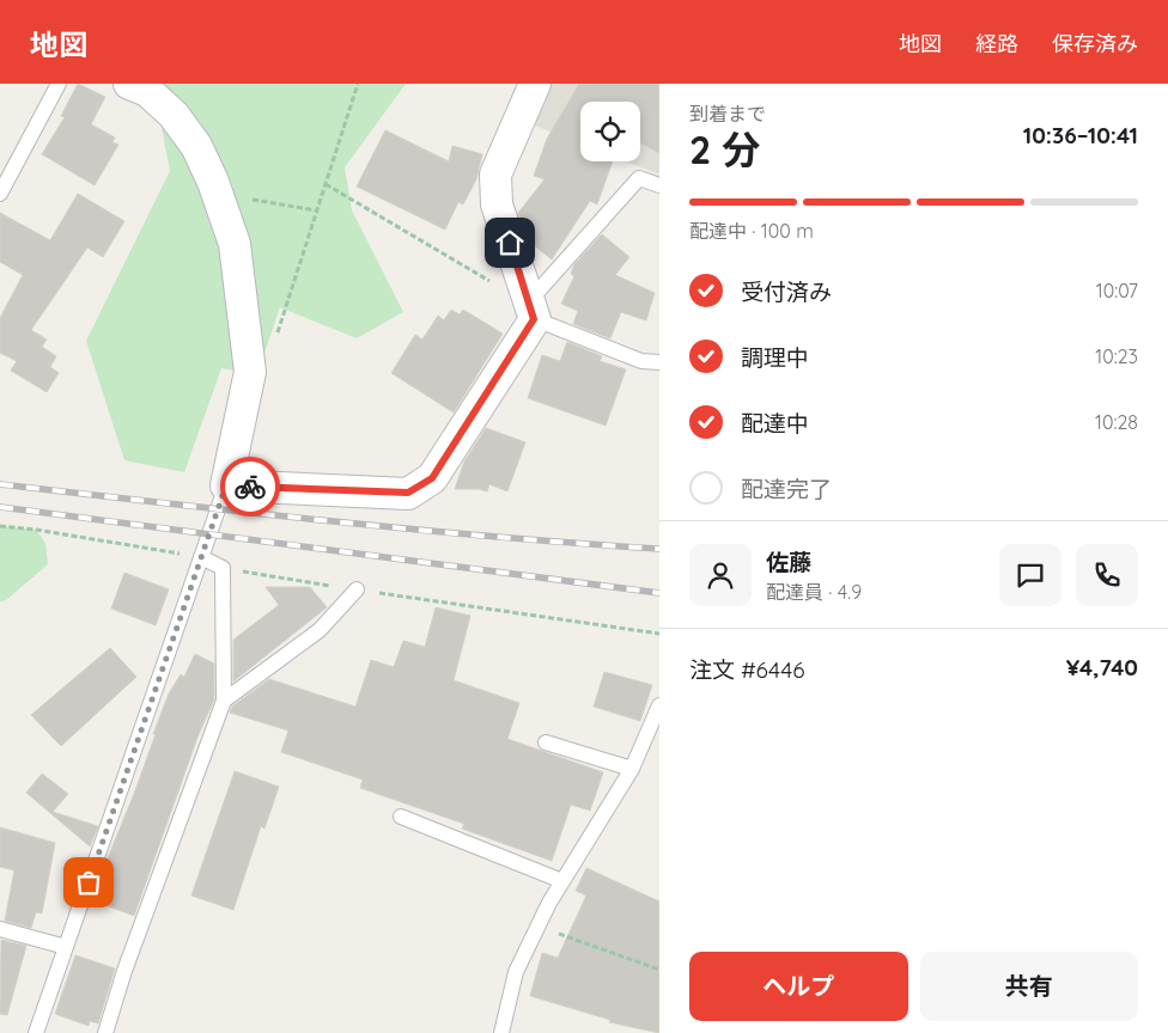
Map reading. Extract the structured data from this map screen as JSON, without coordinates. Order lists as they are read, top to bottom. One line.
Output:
{"page":{"header":"地図","nav":["地図","経路","保存済み"],"heading":["2 分","到着まで","10:36–10:41"],"panel":["佐藤","配達員 · 4.9","注文 #6446","¥4,740"],"bar":"配達中 · 100 m","list":[["受付済み","10:07"],["調理中","10:23"],["配達中","10:28"],"配達完了"],"buttons":["ヘルプ","共有"]}}
